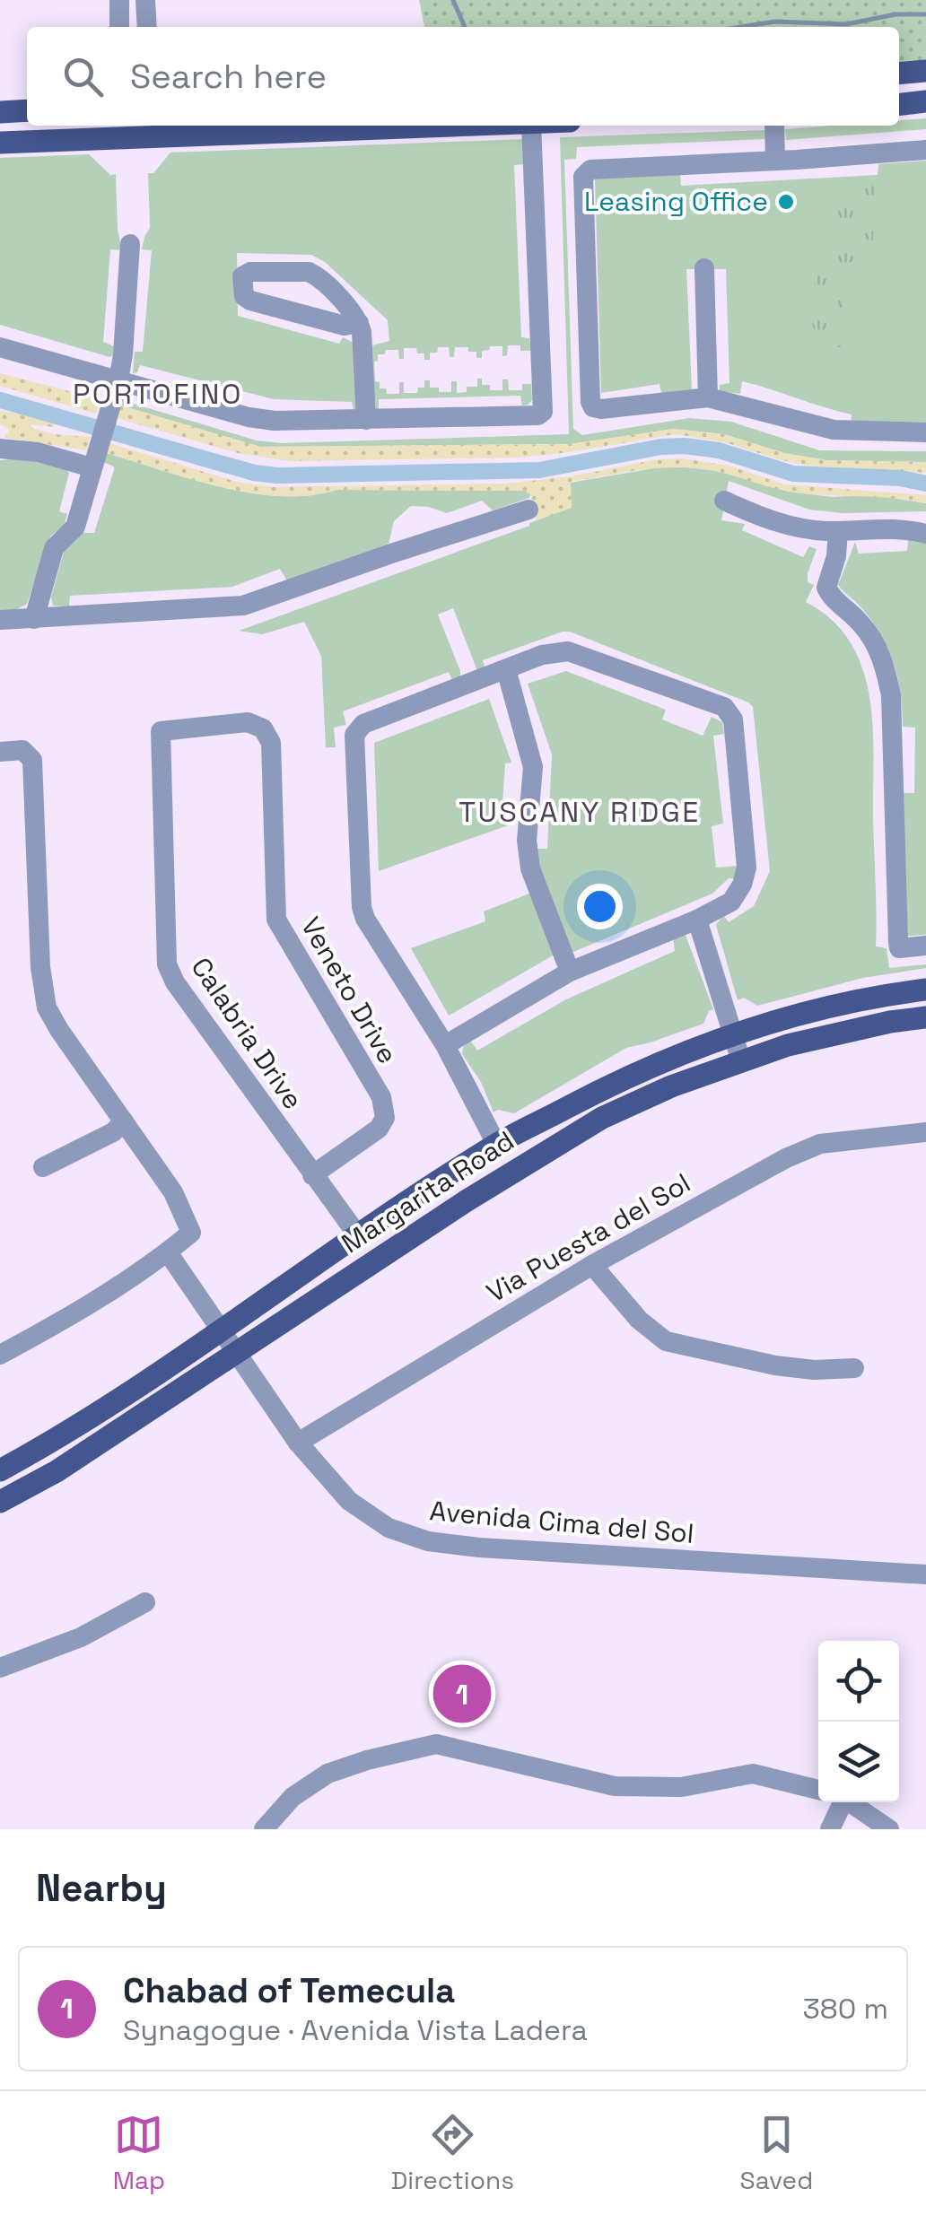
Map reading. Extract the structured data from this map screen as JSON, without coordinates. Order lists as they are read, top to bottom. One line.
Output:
{"streets":{"main road":["Margarita Road"],"street":["Veneto Drive","Calabria Drive","Via Puesta del Sol","Avenida Cima del Sol"]},"crossings":[["Veneto Drive","Calabria Drive"],["Calabria Drive","Margarita Road"],["Margarita Road","Avenida Cima del Sol"],["Via Puesta del Sol","Avenida Cima del Sol"]],"districts":["PORTOFINO","TUSCANY RIDGE"],"places":["Leasing Office"],"page":{"search":"Search here","pins":"1","heading":"Nearby","list":[{"mark":"1","name":"Chabad of Temecula","note":"Synagogue · Avenida Vista Ladera","value":"380 m"}],"nav":["Map","Directions","Saved"]}}
